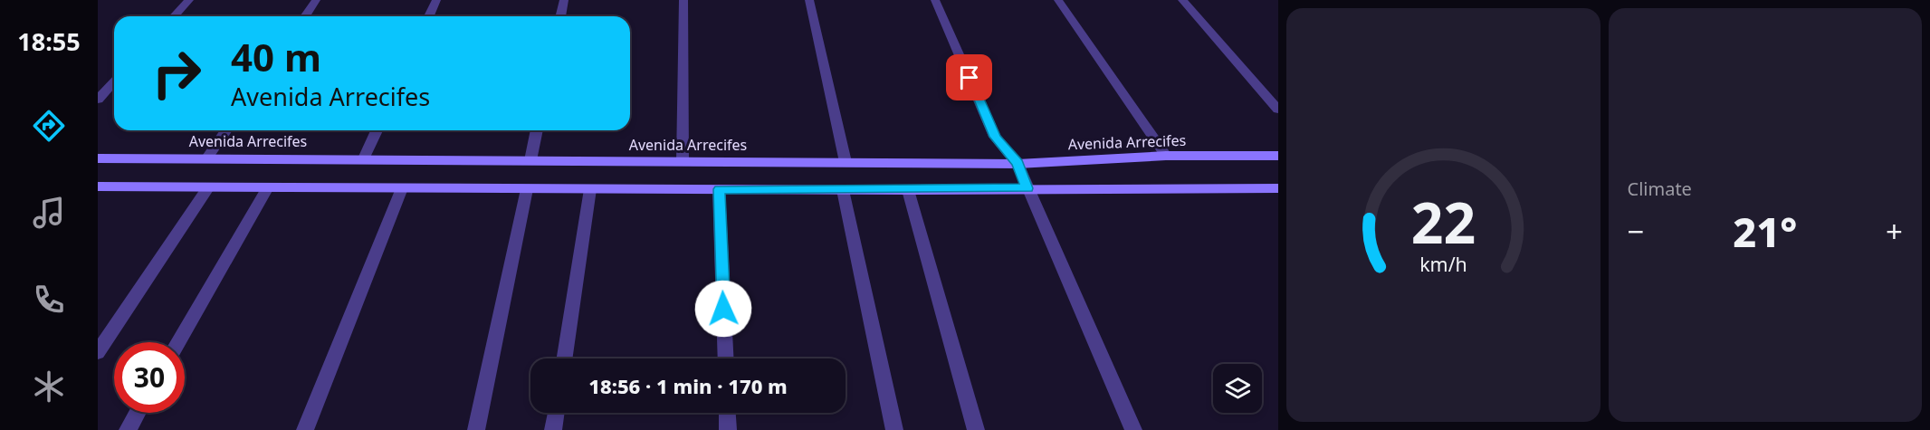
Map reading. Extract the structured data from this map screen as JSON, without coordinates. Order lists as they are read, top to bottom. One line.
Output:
{"streets":{"main road":["Avenida Arrecifes"]},"page":{"tabs":"18:55","tile":"Climate","turn":["40 m","Avenida Arrecifes"],"heat":["−","21°","+"],"limit":"30","trip":"18:56 · 1 min · 170 m","gauge":["22","km/h"]}}
